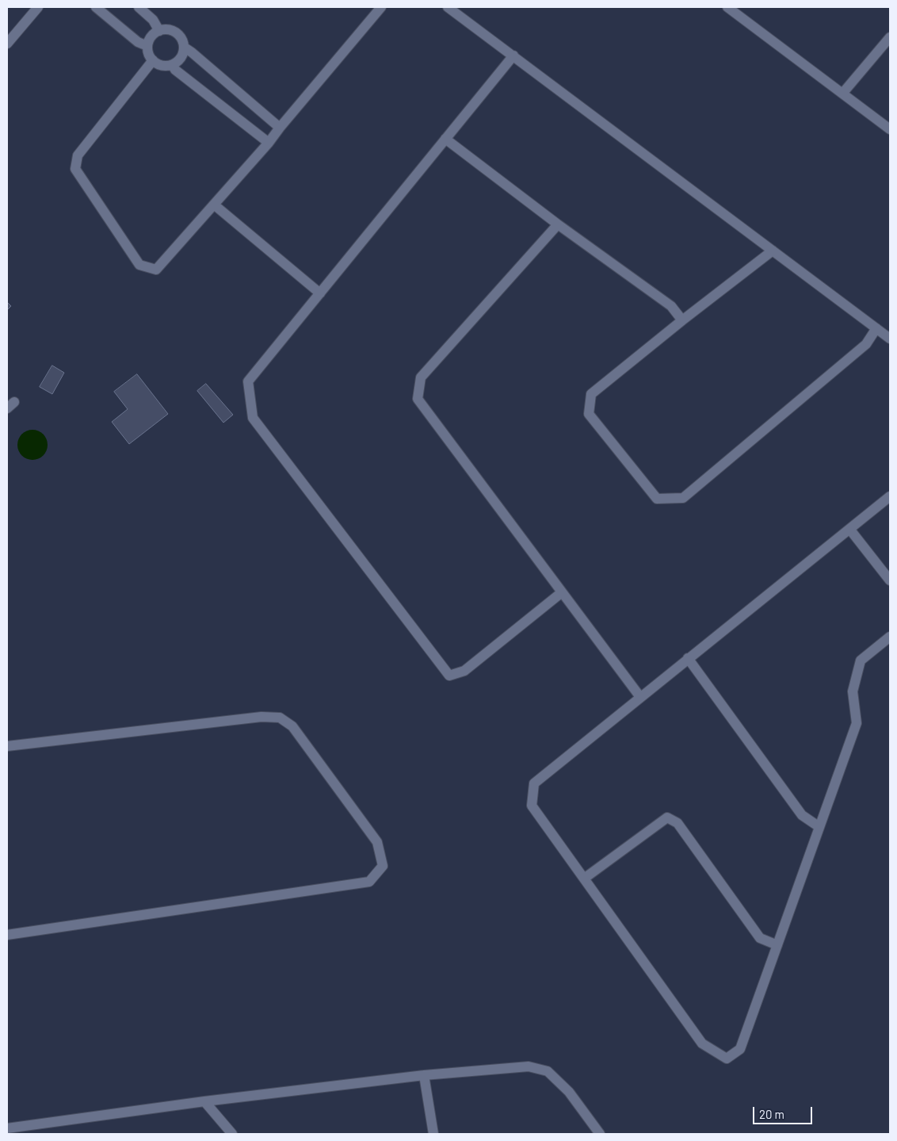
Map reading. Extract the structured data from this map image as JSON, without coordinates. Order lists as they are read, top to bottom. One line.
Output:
{"scale_bar":"20 m"}
